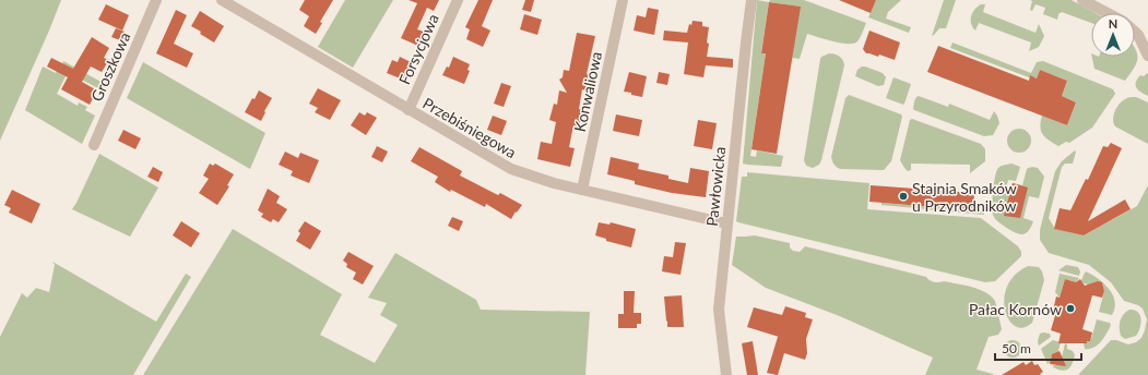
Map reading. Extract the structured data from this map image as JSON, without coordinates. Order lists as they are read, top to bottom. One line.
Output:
{"streets":{"street":["Forsycjowa","Groszkowa","Konwaliowa","Przebiśniegowa","Pawłowicka"]},"crossings":[["Forsycjowa","Przebiśniegowa"],["Konwaliowa","Przebiśniegowa"],["Przebiśniegowa","Pawłowicka"]],"places":["Stajnia Smaków u Przyrodników","Pałac Kornów"],"scale_bar":"50 m","north":"top"}
